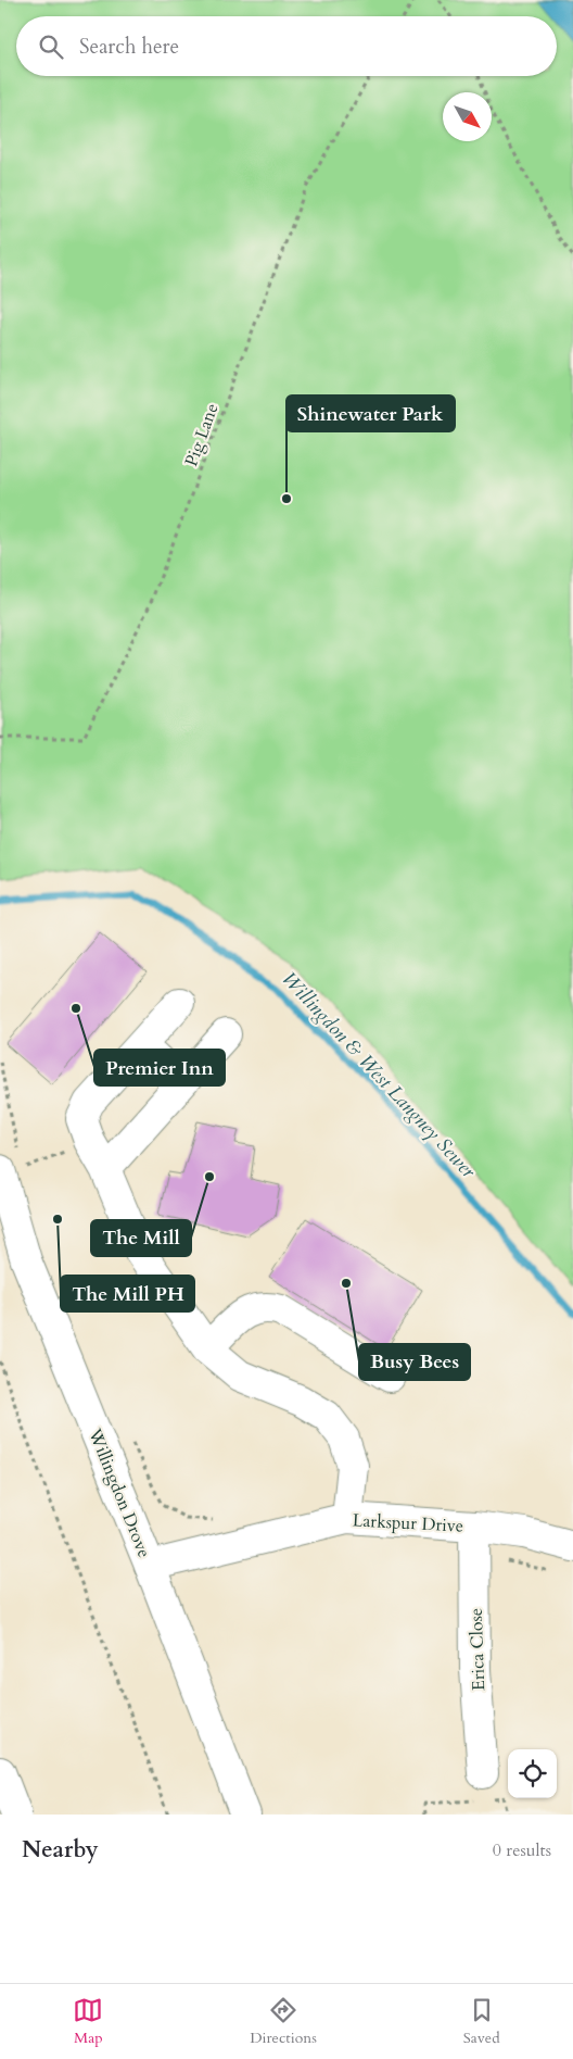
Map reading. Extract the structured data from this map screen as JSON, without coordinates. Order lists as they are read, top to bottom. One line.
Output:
{"streets":{"street":["Willingdon Drove","Larkspur Drive","Erica Close"],"path":["Pig Lane"]},"crossings":[["Willingdon Drove","Larkspur Drive"],["Larkspur Drive","Erica Close"]],"water":["Willingdon & West Langney Sewer"],"places":["Shinewater Park","Premier Inn","The Mill","The Mill PH","Busy Bees"],"north":"bottom right","page":{"search":"Search here","heading":["Nearby","0 results"],"nav":["Map","Directions","Saved"]}}
